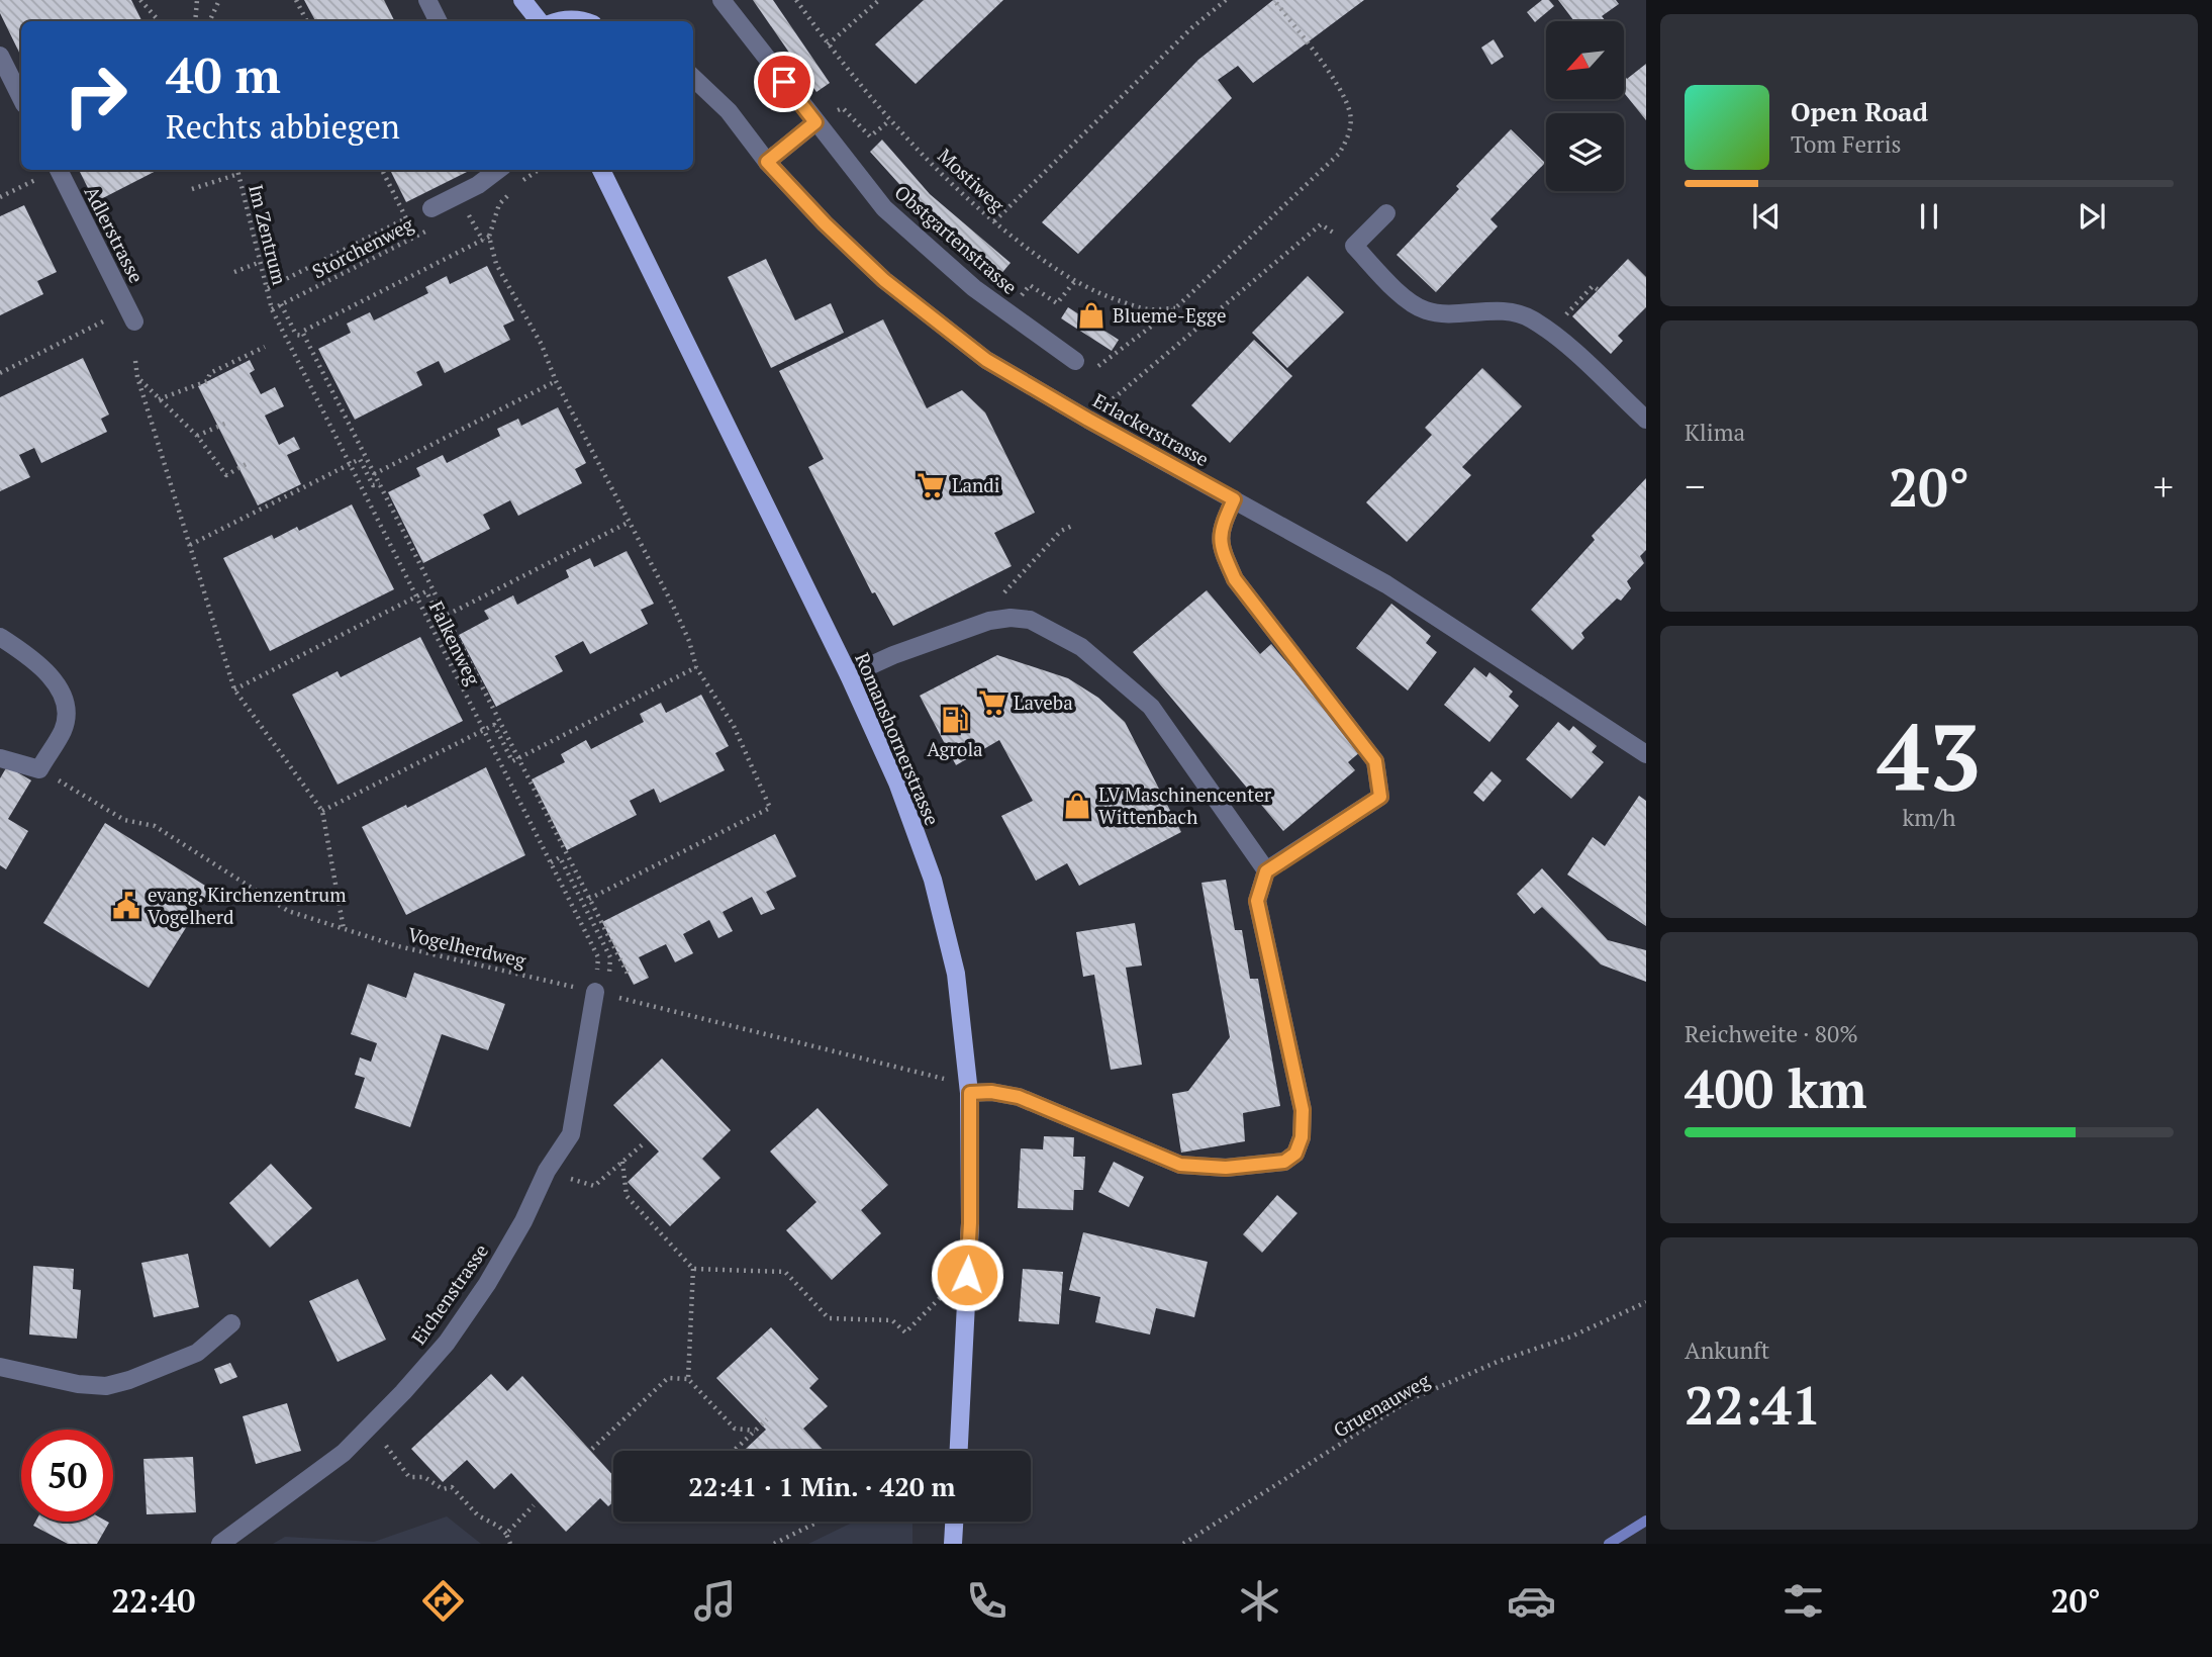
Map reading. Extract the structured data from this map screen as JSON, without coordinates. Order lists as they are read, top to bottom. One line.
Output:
{"streets":{"main road":["Romanshornerstrasse"],"street":["Adlerstrasse","Obstgartenstrasse","Erlackerstrasse","Eichenstrasse"],"path":["Mostiweg","Im Zentrum","Storchenweg","Falkenweg","Vogelherdweg","Gruenauweg"]},"crossings":[["Im Zentrum","Storchenweg"],["Im Zentrum","Falkenweg"],["Storchenweg","Falkenweg"],["Falkenweg","Vogelherdweg"],["Falkenweg","Eichenstrasse"],["Vogelherdweg","Eichenstrasse"]],"places":{"shop":["Blueme-Egge","LV Maschinencenter Wittenbach"],"supermarket":["Landi","Laveba"],"fuel station":["Agrola"],"public building":["evang. Kirchenzentrum Vogelherd"]},"north":"bottom left","page":{"turn":["40 m","Rechts abbiegen"],"song":["Open Road","Tom Ferris"],"tile":["Klima",["43","km/h"],["Reichweite · 80%","400 km"],["Ankunft","22:41"]],"heat":["−","20°","+"],"limit":"50","trip":"22:41 · 1 Min. · 420 m","tabs":["22:40","20°"]}}
